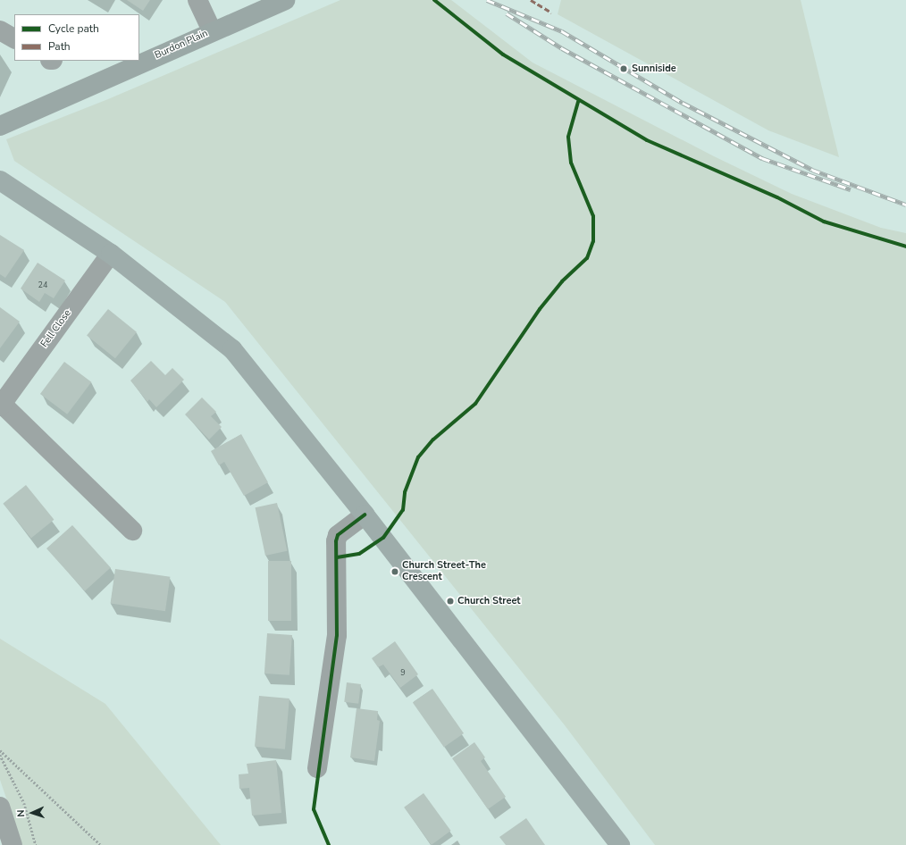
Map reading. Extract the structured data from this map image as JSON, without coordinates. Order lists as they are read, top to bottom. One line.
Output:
{"streets":{"main road":["Burdon Plain"],"street":["Fell Close"]},"places":["Sunniside","Church Street-The Crescent","Church Street"],"house_numbers":["24","9"],"legend":["Cycle path","Path"],"north":"left"}
